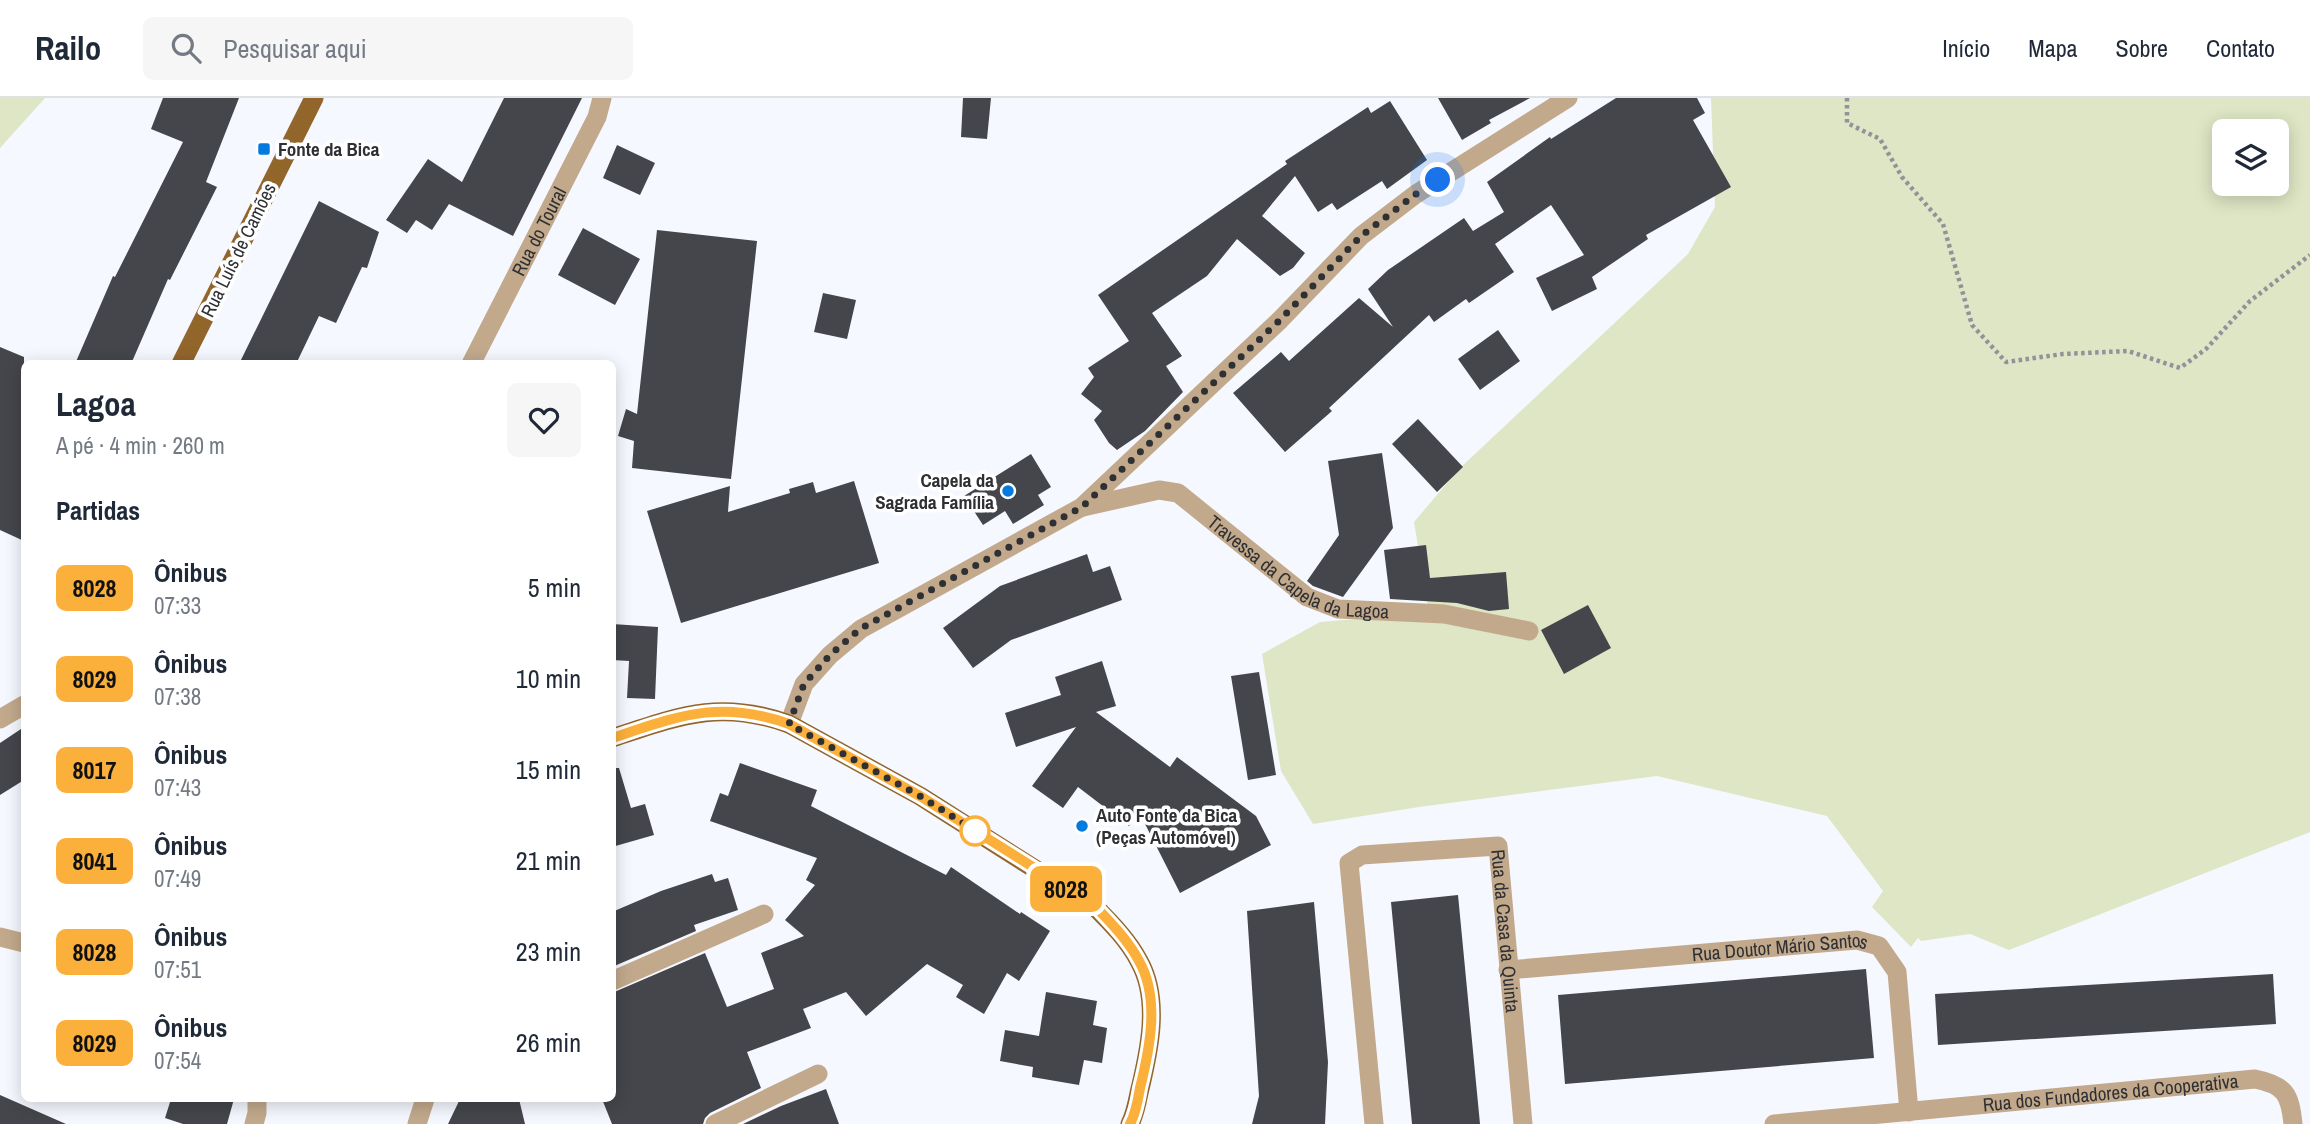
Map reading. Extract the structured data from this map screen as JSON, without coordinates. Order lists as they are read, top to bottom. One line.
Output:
{"streets":{"main road":["Rua Luís de Camões"],"street":["Rua do Toural","Travessa da Capela da Lagoa","Rua da Casa da Quinta","Rua Doutor Mário Santos","Rua dos Fundadores da Cooperativa"]},"crossings":[["Rua da Casa da Quinta","Rua Doutor Mário Santos"],["Rua Doutor Mário Santos","Rua dos Fundadores da Cooperativa"]],"places":{"transit":["Fonte da Bica"],"other":["Capela da Sagrada Família","Auto Fonte da Bica (Peças Automóvel)"]},"lines":["bus line 8028"],"page":{"header":"Railo","search":"Pesquisar aqui","nav":["Início","Mapa","Sobre","Contato"],"on_map":"8028","heading":[["Lagoa","A pé · 4 min · 260 m"],"Partidas"],"list":[{"mark":"8028","name":"Ônibus","note":"07:33","value":"5 min"},{"mark":"8029","name":"Ônibus","note":"07:38","value":"10 min"},{"mark":"8017","name":"Ônibus","note":"07:43","value":"15 min"},{"mark":"8041","name":"Ônibus","note":"07:49","value":"21 min"},{"mark":"8028","name":"Ônibus","note":"07:51","value":"23 min"},{"mark":"8029","name":"Ônibus","note":"07:54","value":"26 min"}]}}
